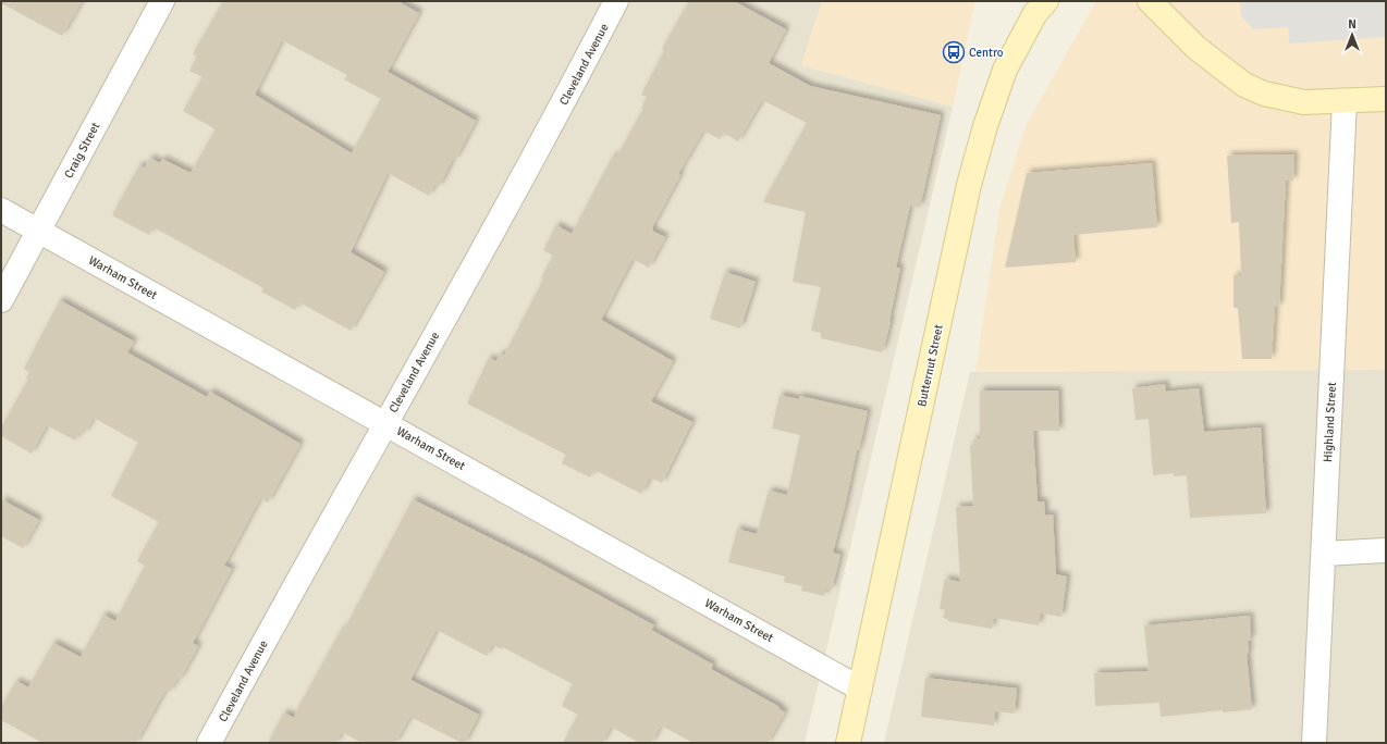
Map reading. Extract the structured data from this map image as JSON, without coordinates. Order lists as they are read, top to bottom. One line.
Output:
{"streets":{"street":["Cleveland Avenue","Craig Street","Warham Street","Butternut Street","Highland Street"]},"crossings":[["Cleveland Avenue","Warham Street"],["Craig Street","Warham Street"],["Warham Street","Butternut Street"]],"places":{"bus stop":["Centro"]},"north":"top"}
